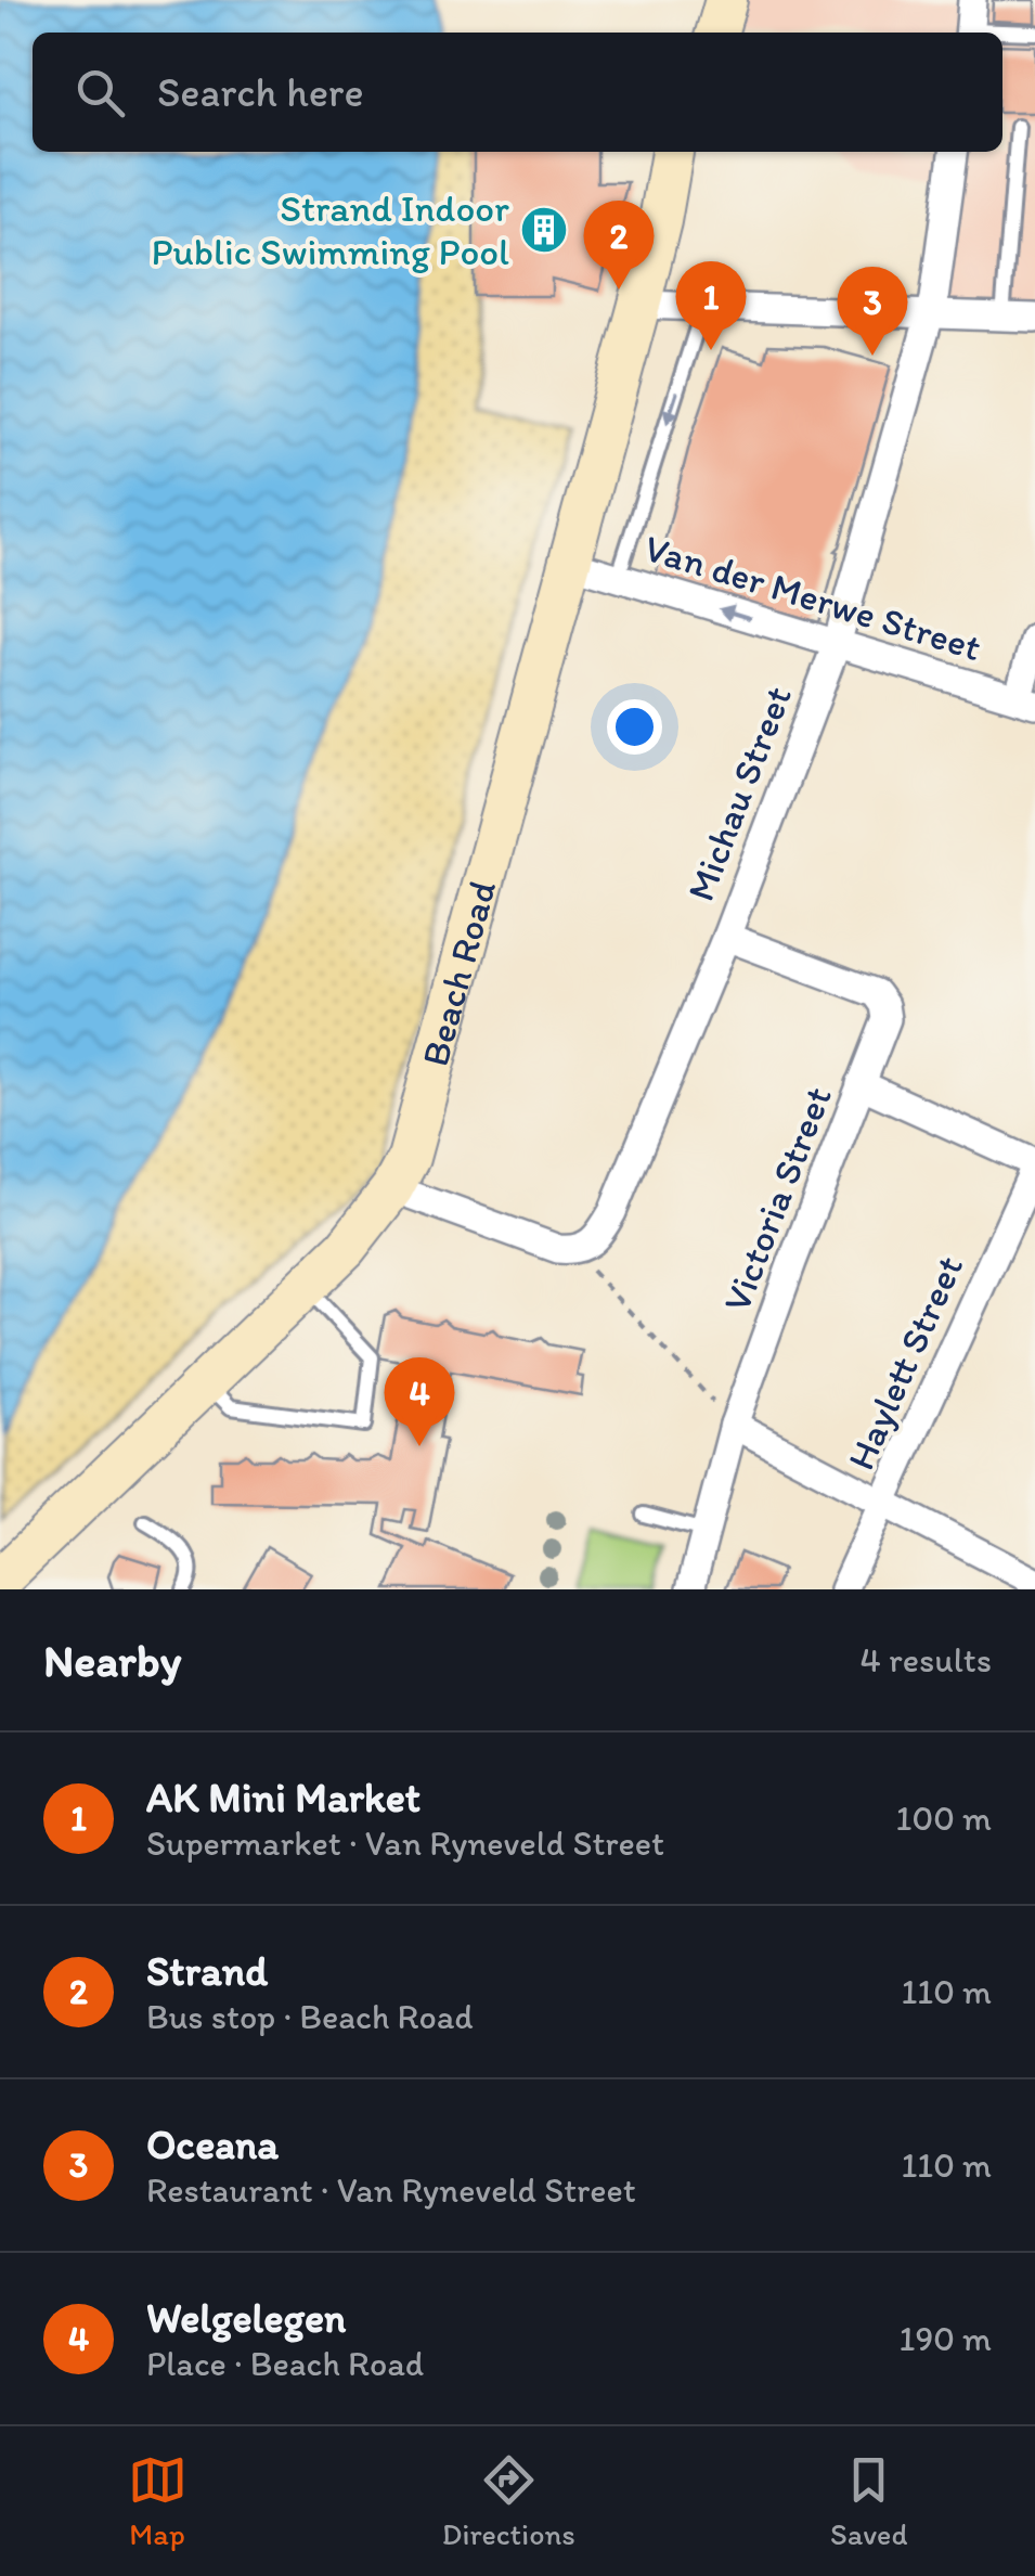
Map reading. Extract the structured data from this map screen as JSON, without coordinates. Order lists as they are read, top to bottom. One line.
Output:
{"streets":{"street":["Van der Merwe Street","Michau Street","Beach Road","Victoria Street","Haylett Street"]},"crossings":[["Van der Merwe Street","Michau Street"],["Van der Merwe Street","Beach Road"],["Michau Street","Victoria Street"]],"one_way":["Van der Merwe Street"],"places":{"building":["Strand Indoor Public Swimming Pool"]},"page":{"search":"Search here","pins":["2","1","3","4"],"heading":["Nearby","4 results"],"list":[{"mark":"1","name":"AK Mini Market","note":"Supermarket · Van Ryneveld Street","value":"100 m"},{"mark":"2","name":"Strand","note":"Bus stop · Beach Road","value":"110 m"},{"mark":"3","name":"Oceana","note":"Restaurant · Van Ryneveld Street","value":"110 m"},{"mark":"4","name":"Welgelegen","note":"Place · Beach Road","value":"190 m"}],"nav":["Map","Directions","Saved"]}}
